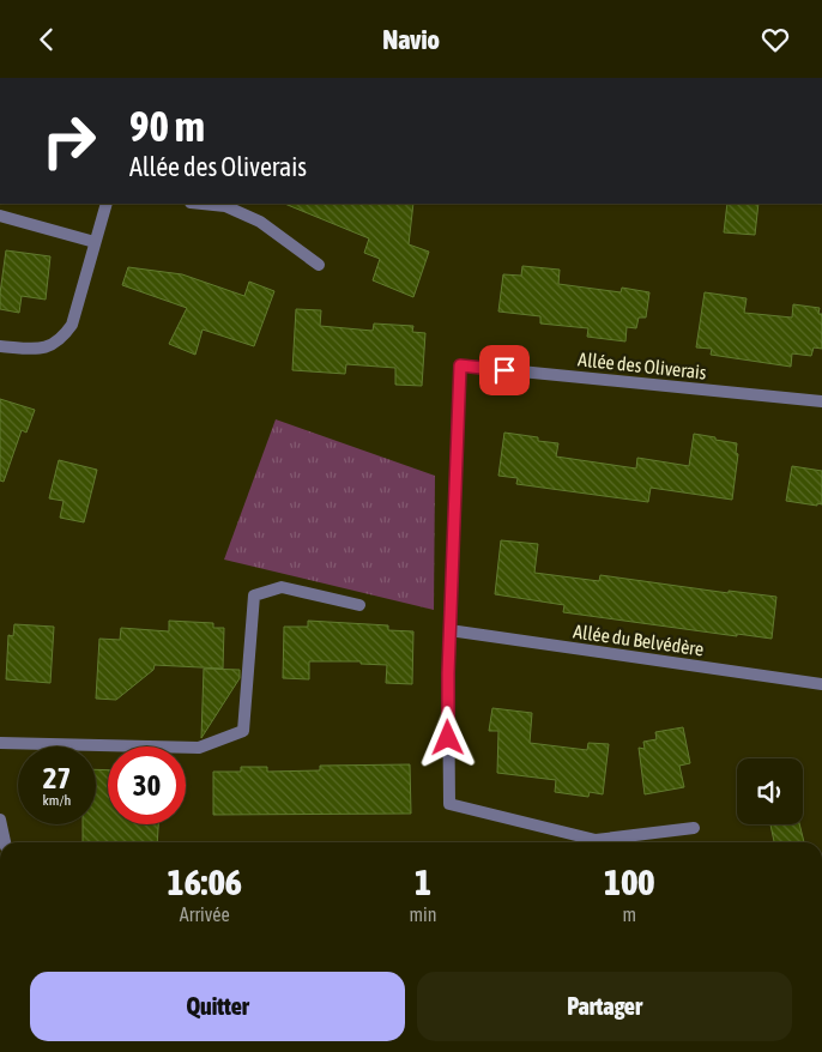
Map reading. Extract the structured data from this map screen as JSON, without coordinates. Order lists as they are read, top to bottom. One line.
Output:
{"streets":{"street":["Allée des Oliverais","Allée du Belvédère"]},"crossings":[["Allée des Oliverais","Allée du Belvédère"]],"page":{"header":"Navio","turn":["90 m","Allée des Oliverais"],"speed":"27 km/h","limit":"30","eta":["16:06","Arrivée","1","min","100","m"],"buttons":["Quitter","Partager"]}}
